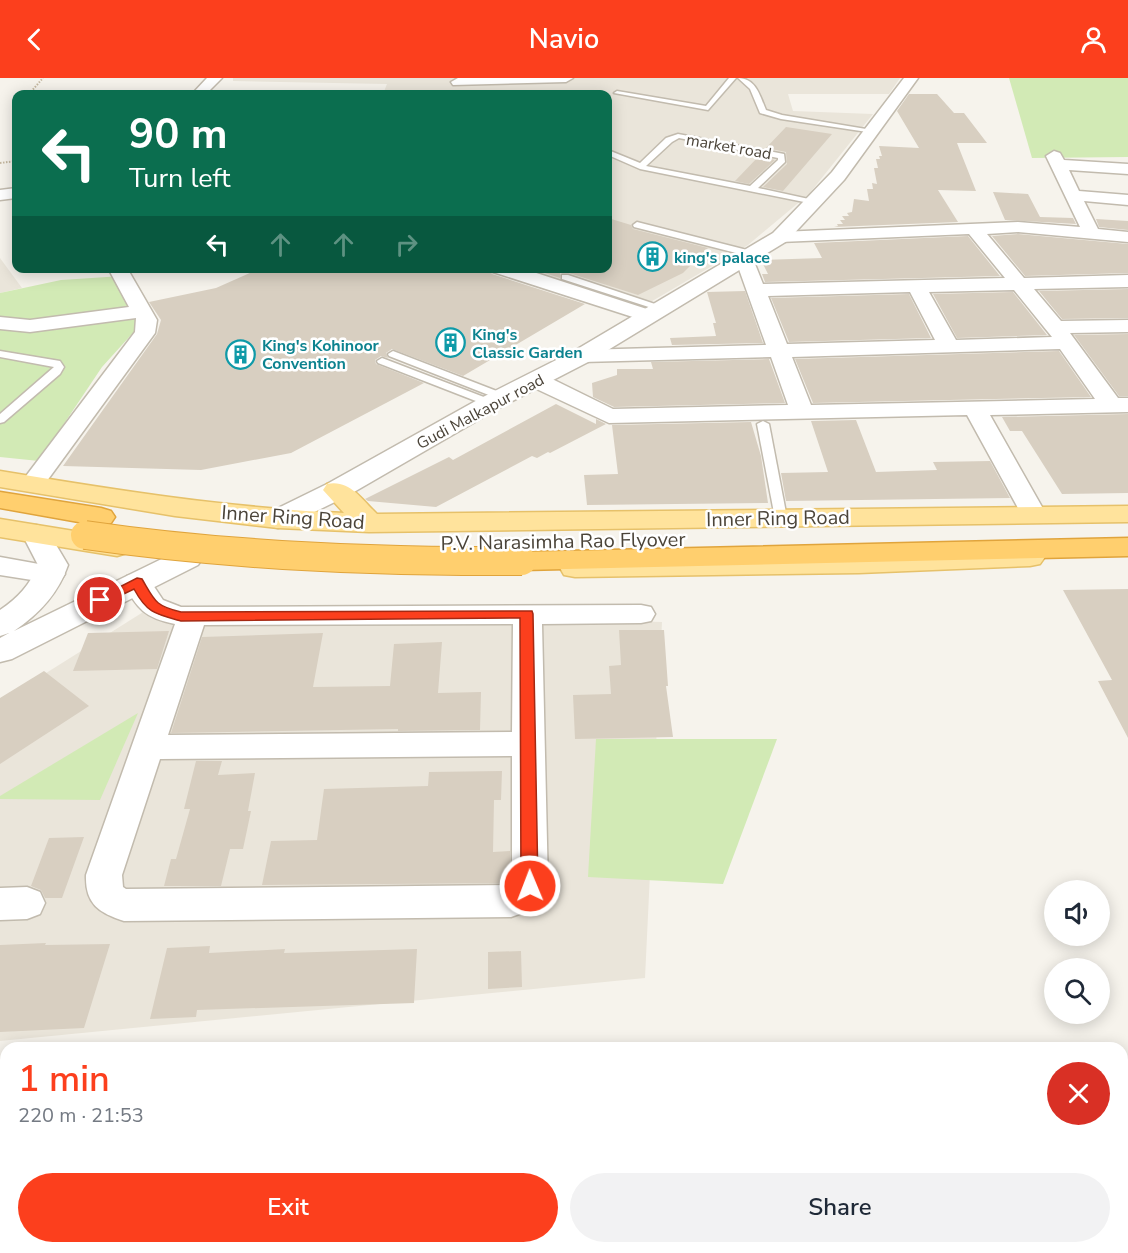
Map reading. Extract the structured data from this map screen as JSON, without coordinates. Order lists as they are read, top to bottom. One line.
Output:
{"streets":{"highway":["P.V. Narasimha Rao Flyover"],"main road":["Inner Ring Road"],"street":["Gudi Malkapur road"],"lane":["market road"]},"crossings":[["Gudi Malkapur road","Inner Ring Road"]],"places":{"building":["king's palace","King's Classic Garden","King's Kohinoor Convention"]},"page":{"header":"Navio","turn":["90 m","Turn left"],"heading":["1 min","220 m · 21:53"],"buttons":["Exit","Share"]}}
